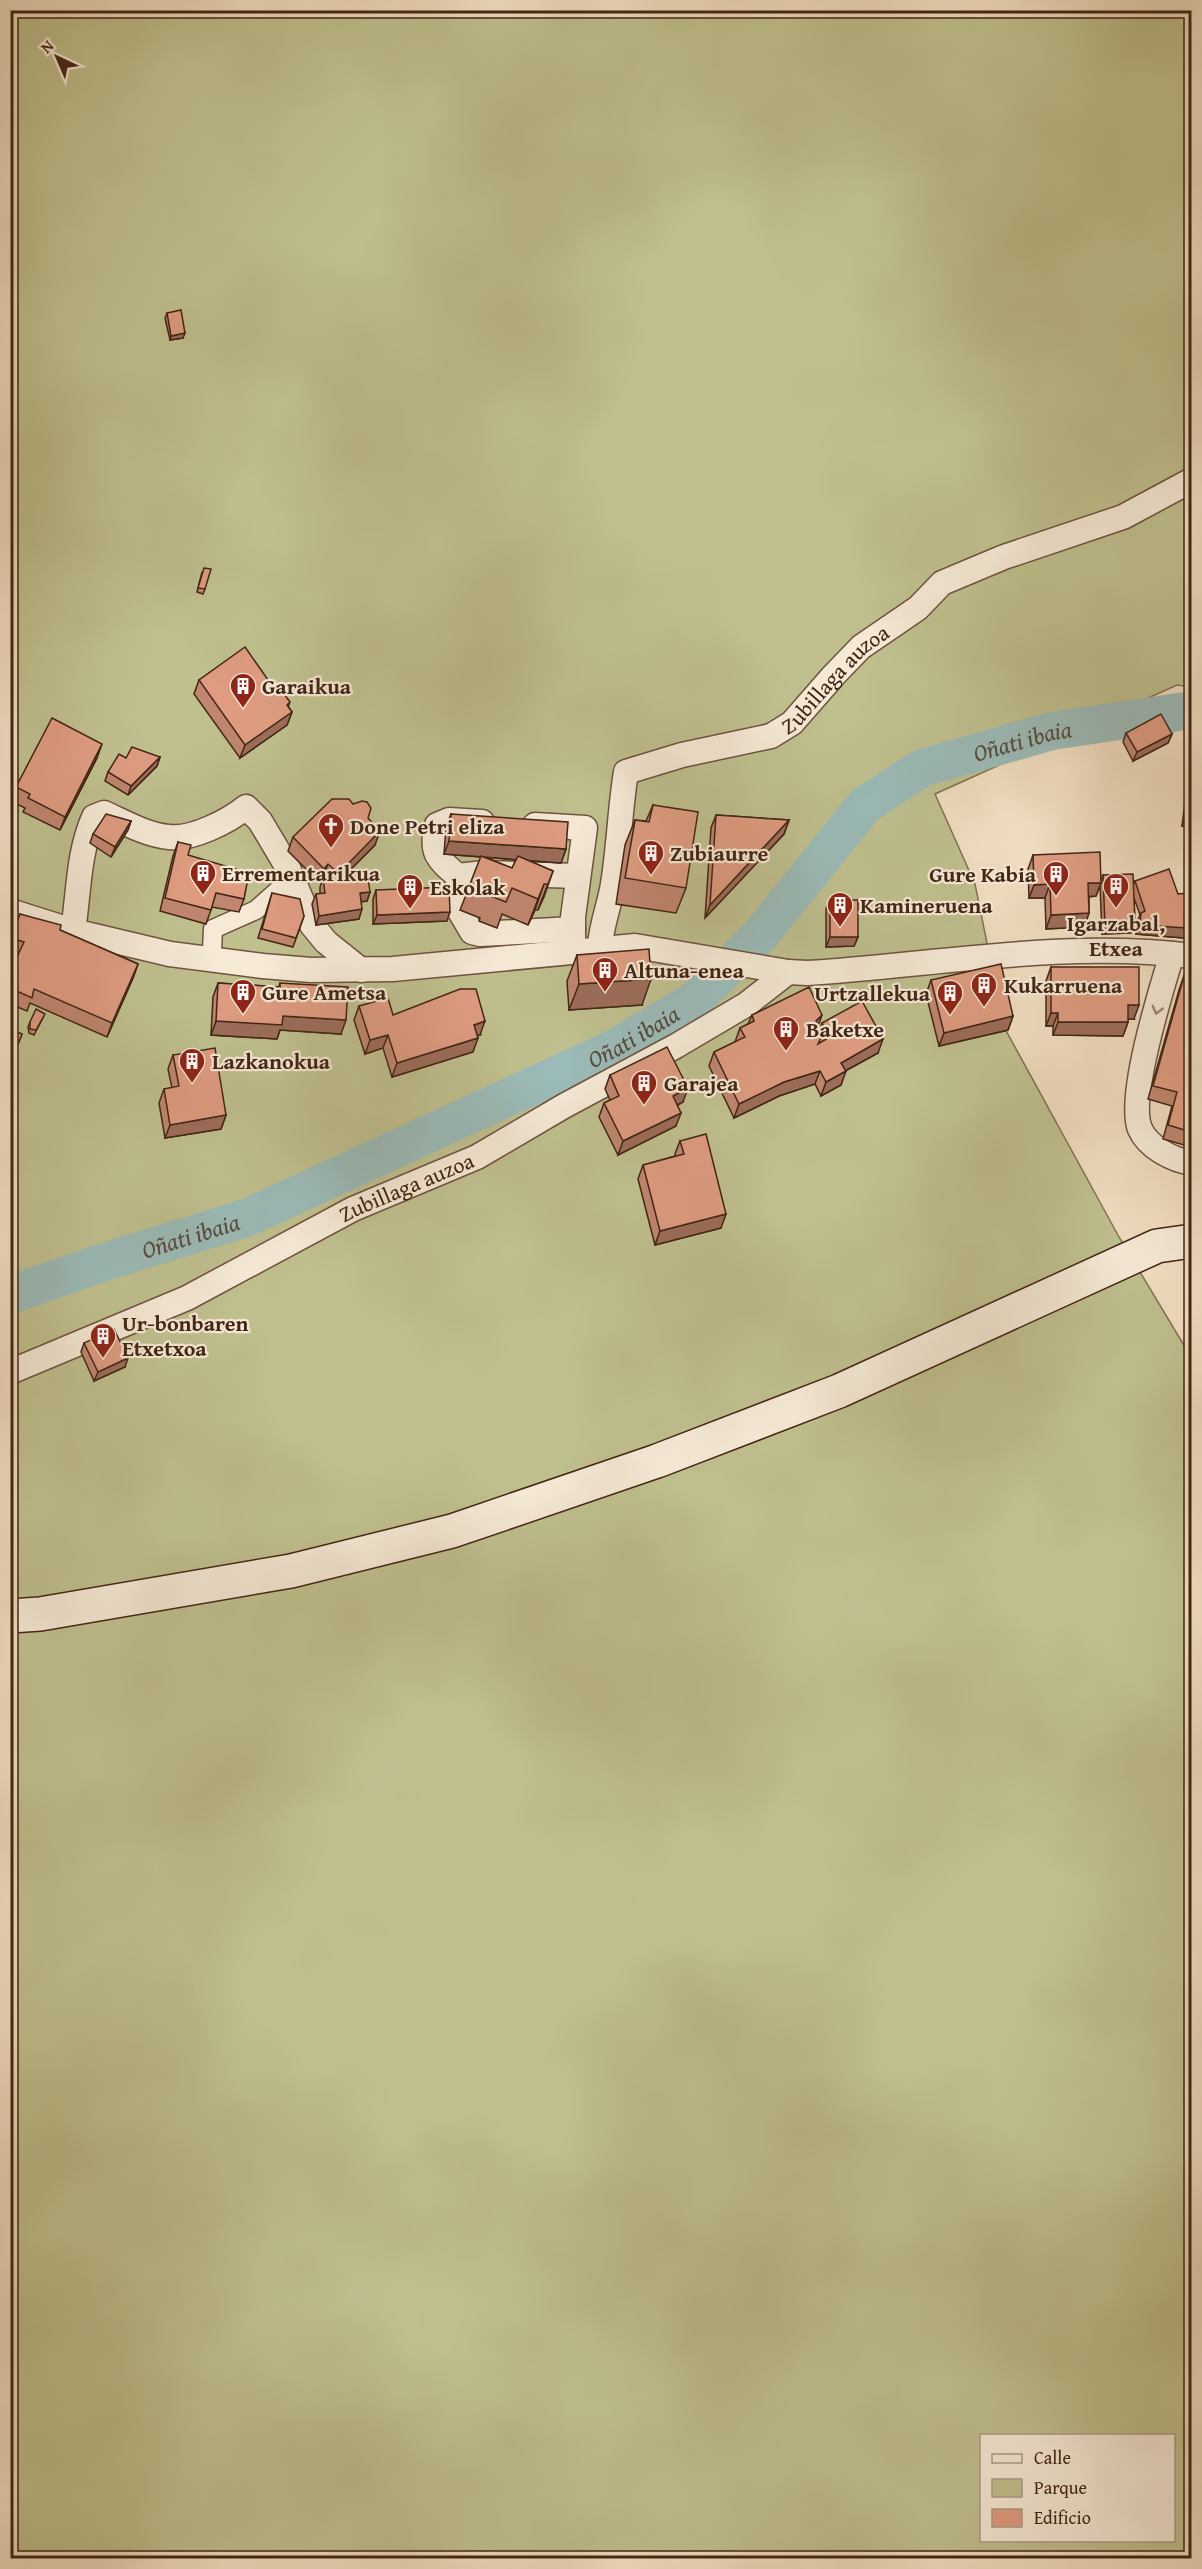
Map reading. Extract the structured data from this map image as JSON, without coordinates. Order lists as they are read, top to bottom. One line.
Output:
{"streets":{"street":["Zubillaga auzoa"]},"water":["Oñati ibaia"],"places":{"building":["Garaikua","Zubiaurre","Errementarikua","Gure Kabia","Igarzabal, Etxea","Eskolak","Kamineruena","Altuna-enea","Kukarruena","Gure Ametsa","Urtzallekua","Baketxe","Lazkanokua","Garajea","Ur-bonbaren Etxetxoa"],"church":["Done Petri eliza"]},"legend":["Calle","Parque","Edificio"],"north":"top left"}
